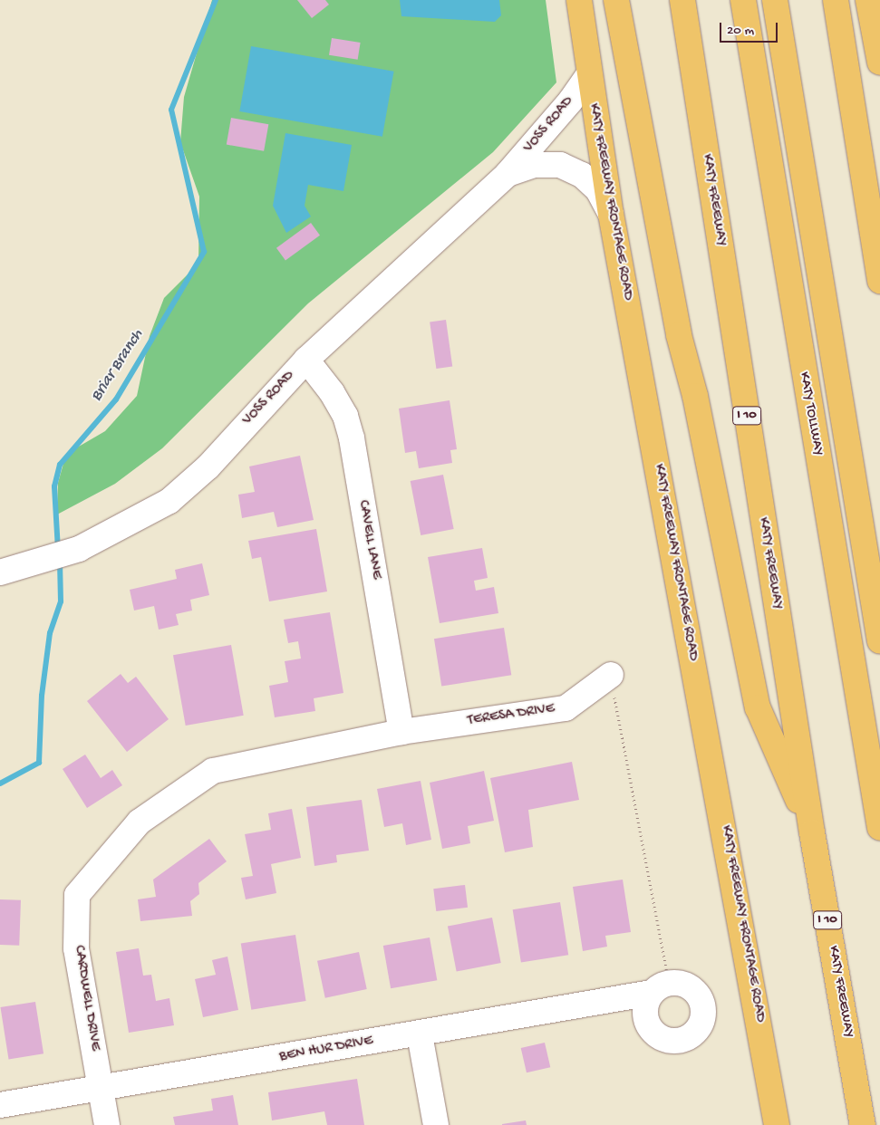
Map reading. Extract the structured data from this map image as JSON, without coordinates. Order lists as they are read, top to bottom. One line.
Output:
{"streets":{"main road":["KATY FREEWAY","KATY FREEWAY FRONTAGE ROAD","KATY TOLLWAY","I 10"],"street":["VOSS ROAD","CAVELL LANE","TERESA DRIVE","CARDWELL DRIVE","BEN HUR DRIVE"]},"crossings":[["VOSS ROAD","KATY FREEWAY FRONTAGE ROAD"],["VOSS ROAD","CAVELL LANE"],["CAVELL LANE","TERESA DRIVE"],["CAVELL LANE","CARDWELL DRIVE"],["TERESA DRIVE","CARDWELL DRIVE"],["CARDWELL DRIVE","BEN HUR DRIVE"]],"water":["Briar Branch"],"scale_bar":"20 m"}
